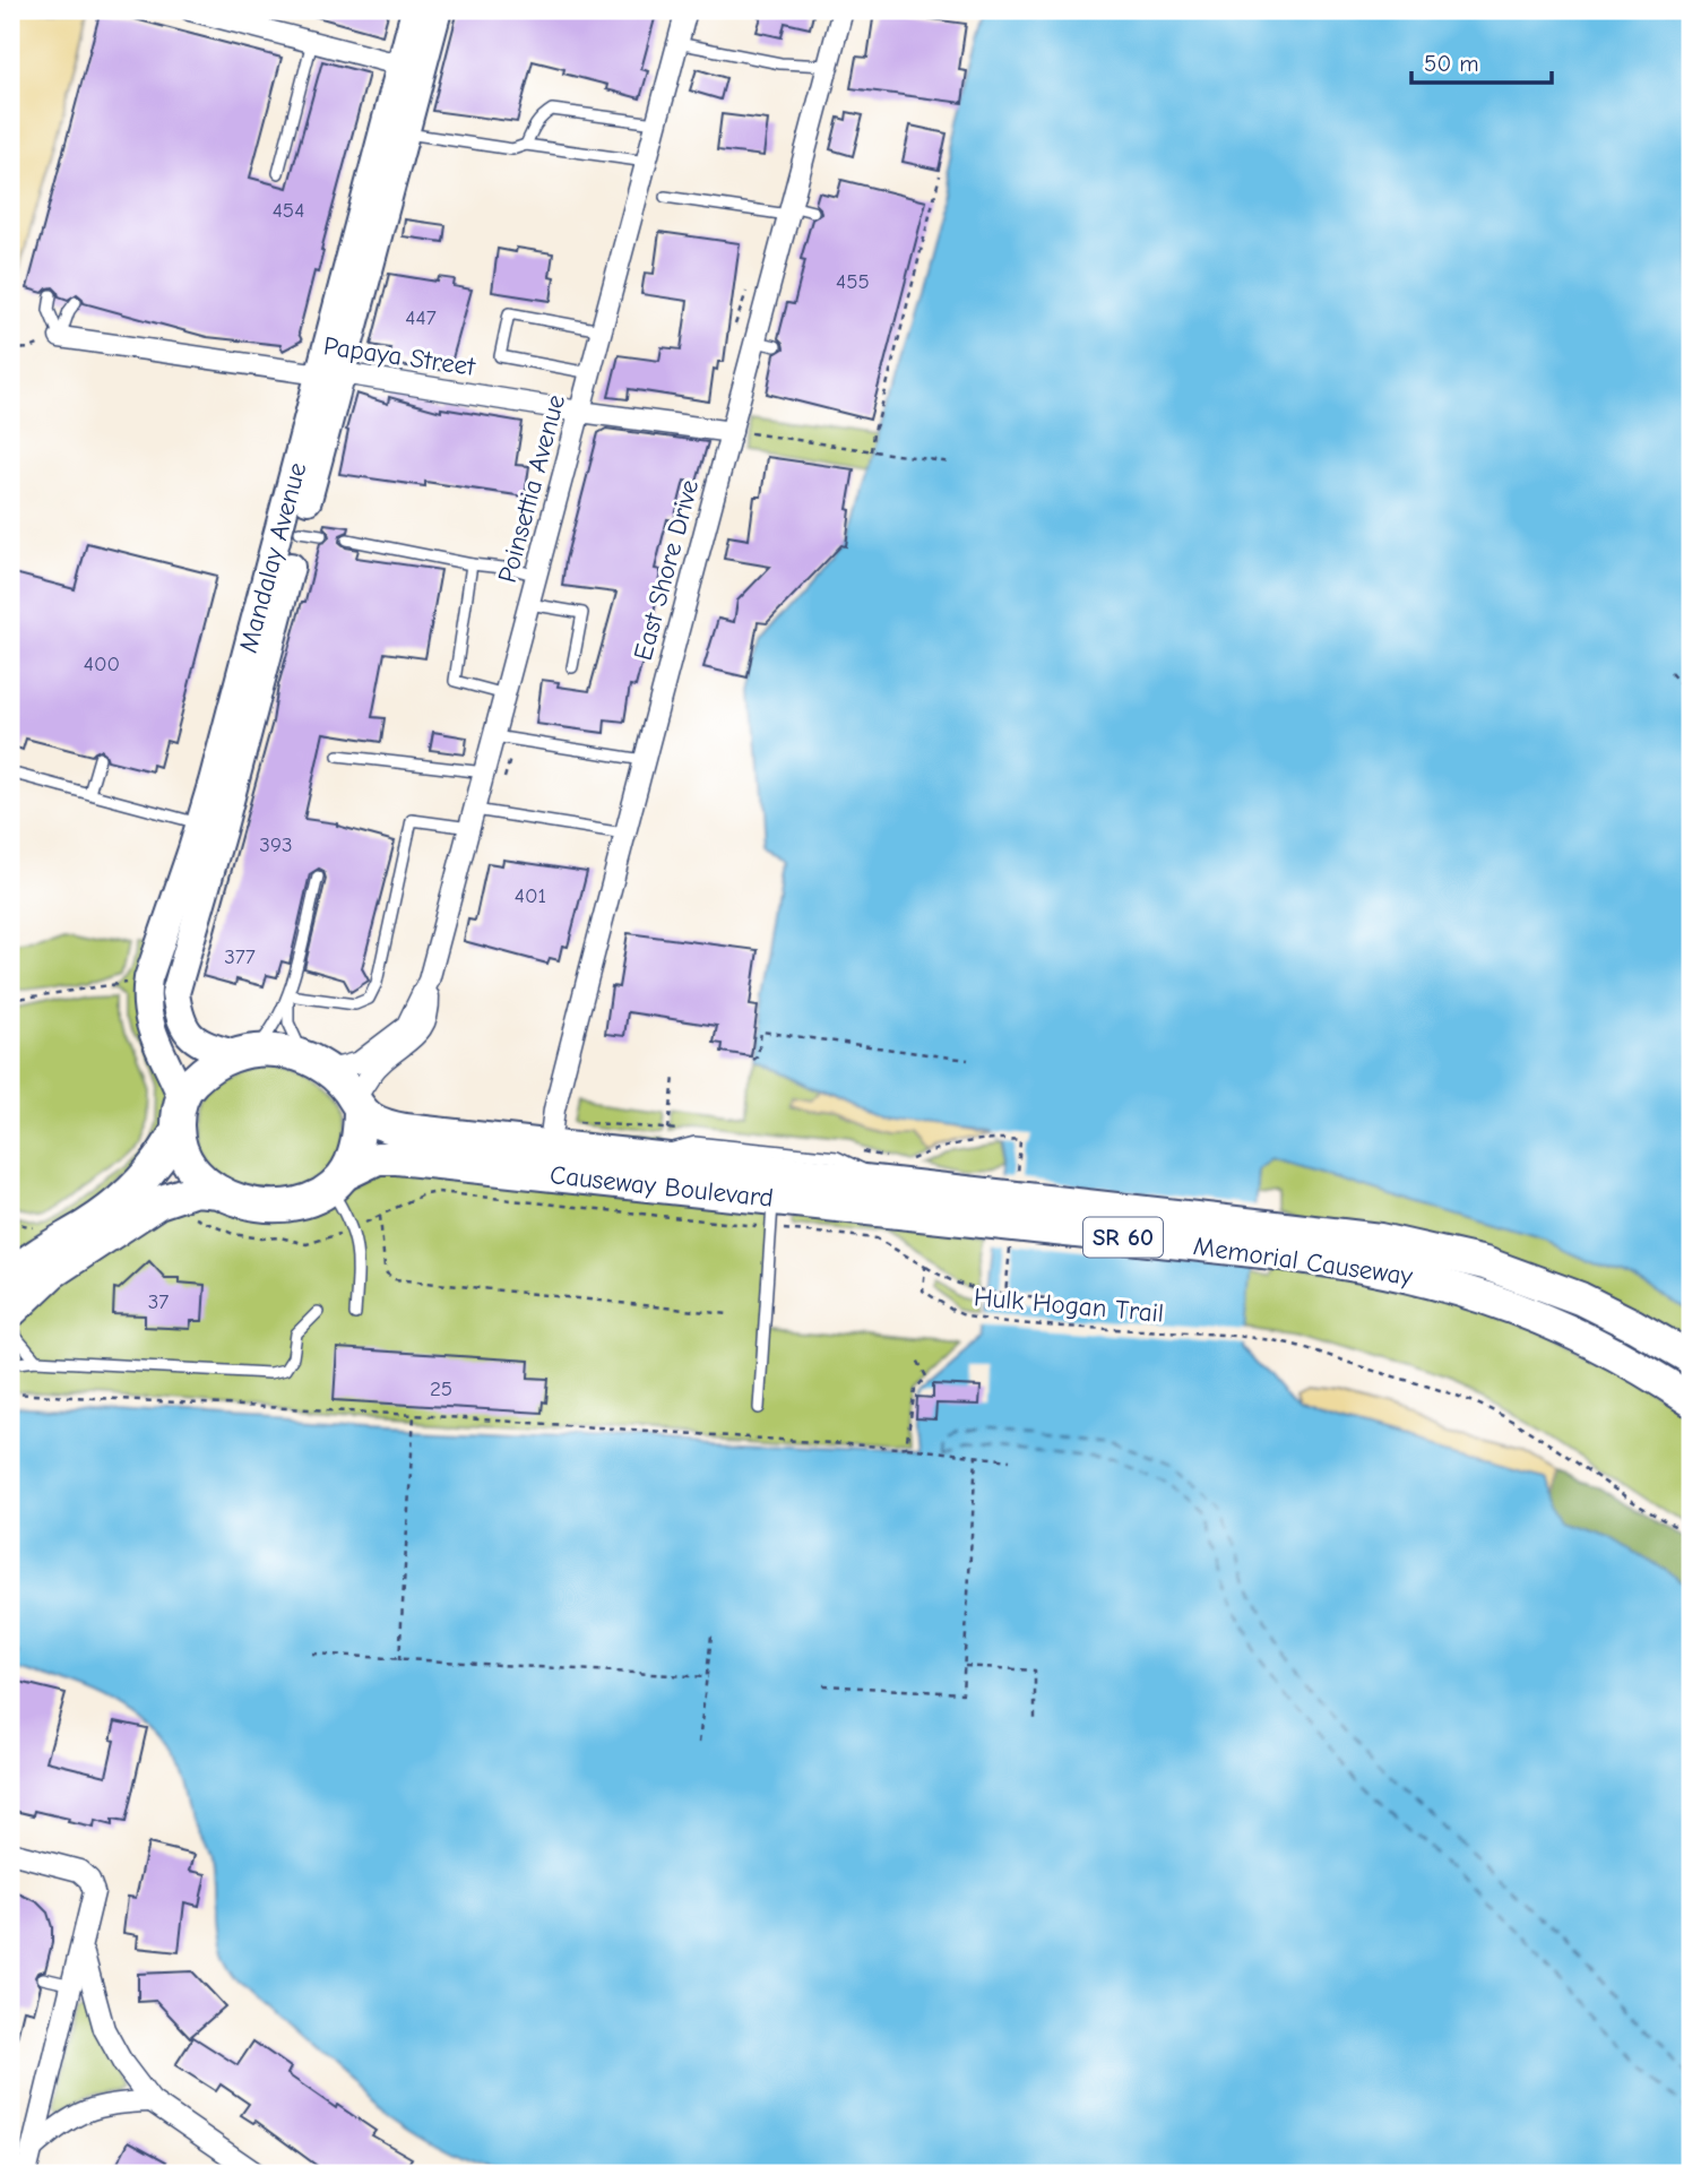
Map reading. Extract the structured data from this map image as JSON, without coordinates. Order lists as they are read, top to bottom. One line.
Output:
{"streets":{"main road":["Causeway Boulevard","SR 60","Memorial Causeway"],"street":["Papaya Street","Poinsettia Avenue","Mandalay Avenue","East Shore Drive"],"path":["Hulk Hogan Trail"]},"crossings":[["Papaya Street","Poinsettia Avenue"],["Papaya Street","Mandalay Avenue"],["Papaya Street","East Shore Drive"],["Poinsettia Avenue","Mandalay Avenue"],["Poinsettia Avenue","Causeway Boulevard"],["Mandalay Avenue","Causeway Boulevard"],["East Shore Drive","Causeway Boulevard"],["Causeway Boulevard","Memorial Causeway"]],"house_numbers":["454","455","447","400","393","401","377","37","25"],"scale_bar":"50 m"}
